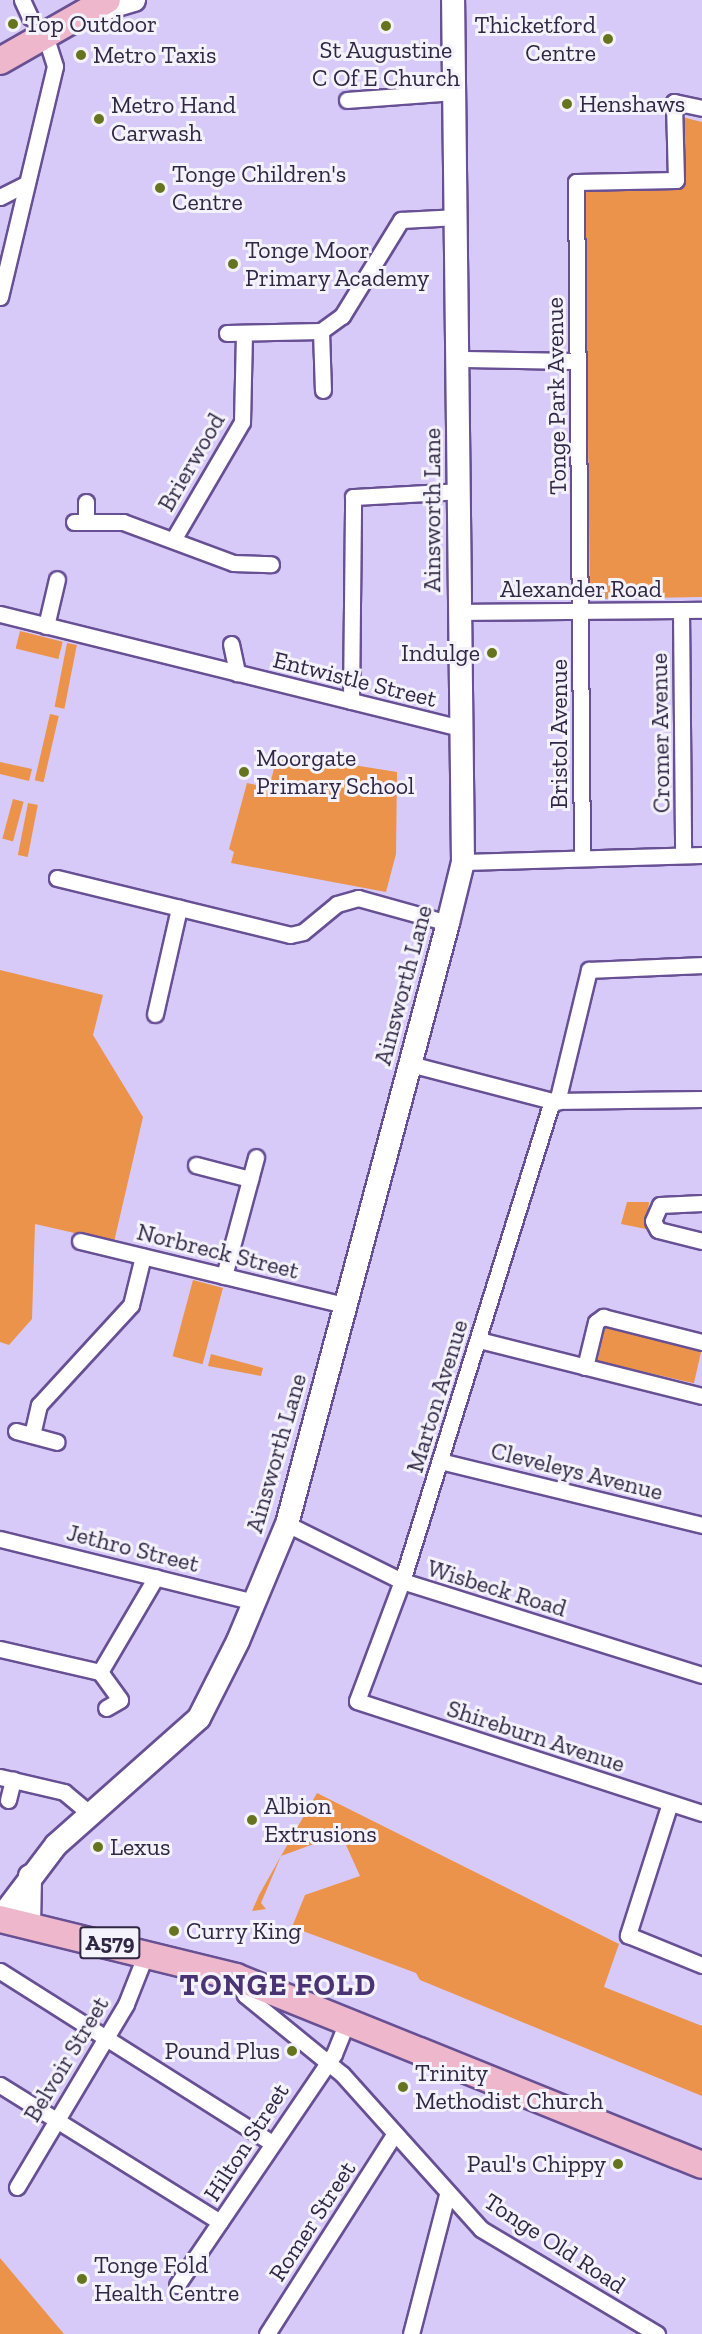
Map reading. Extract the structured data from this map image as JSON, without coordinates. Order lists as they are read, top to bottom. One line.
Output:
{"streets":{"main road":["Ainsworth Lane","A579"],"street":["Tonge Park Avenue","Brierwood","Alexander Road","Entwistle Street","Cromer Avenue","Bristol Avenue","Norbreck Street","Marton Avenue","Cleveleys Avenue","Jethro Street","Wisbeck Road","Shireburn Avenue","Belvoir Street","Hilton Street","Romer Street","Tonge Old Road"]},"crossings":[["Tonge Park Avenue","Alexander Road"],["Tonge Park Avenue","Bristol Avenue"],["Ainsworth Lane","Alexander Road"],["Ainsworth Lane","Entwistle Street"],["Ainsworth Lane","Norbreck Street"],["Ainsworth Lane","Jethro Street"],["Ainsworth Lane","Wisbeck Road"],["Ainsworth Lane","A579"],["Alexander Road","Cromer Avenue"],["Alexander Road","Bristol Avenue"],["Marton Avenue","Cleveleys Avenue"],["Marton Avenue","Wisbeck Road"],["Marton Avenue","Shireburn Avenue"],["A579","Belvoir Street"],["A579","Hilton Street"],["A579","Tonge Old Road"],["Hilton Street","Tonge Old Road"],["Romer Street","Tonge Old Road"]],"districts":["TONGE FOLD"],"places":["Top Outdoor","St Augustine C Of E Church","Thicketford Centre","Metro Taxis","Henshaws","Metro Hand Carwash","Tonge Children's Centre","Tonge Moor Primary Academy","Indulge","Moorgate Primary School","Albion Extrusions","Lexus","Curry King","Pound Plus","Trinity Methodist Church","Paul's Chippy","Tonge Fold Health Centre"]}
